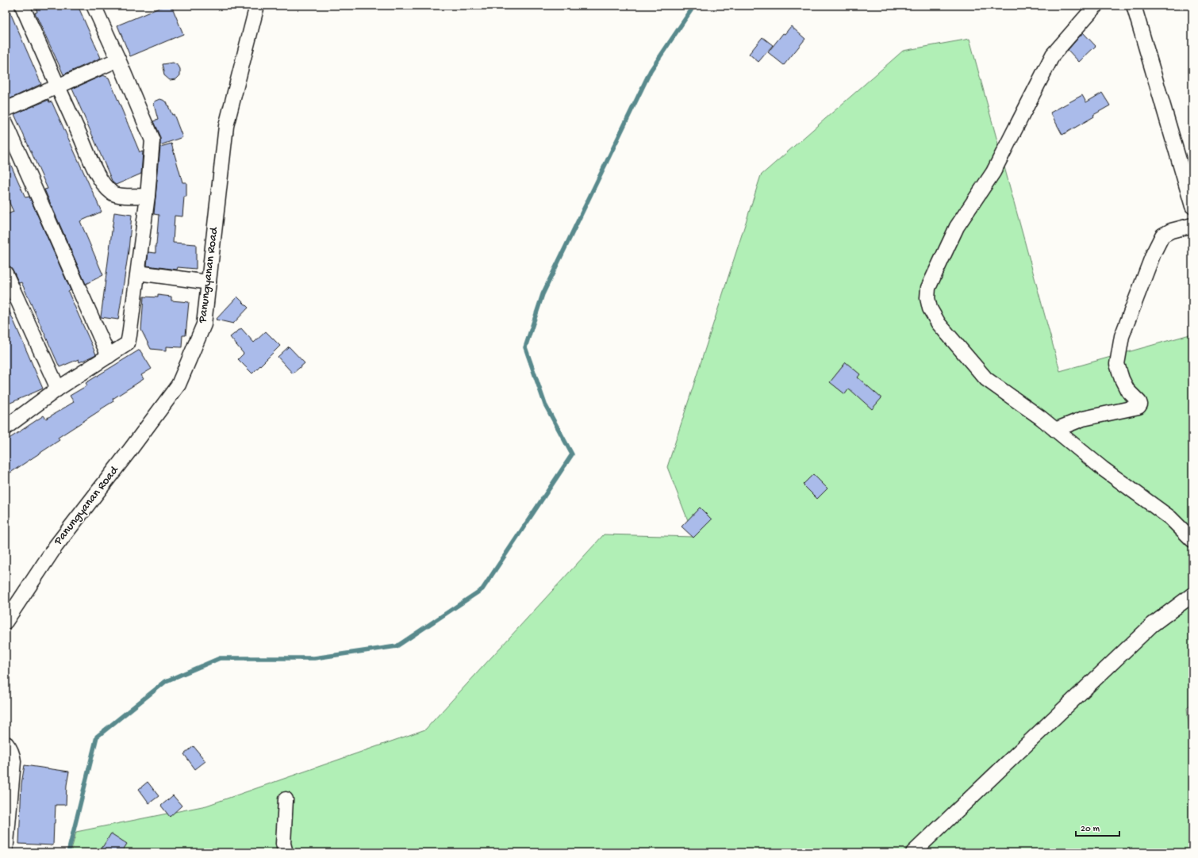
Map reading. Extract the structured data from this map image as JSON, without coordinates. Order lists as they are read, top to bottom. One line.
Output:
{"streets":{"street":["Panungyanan Road"]},"scale_bar":"20 m"}
